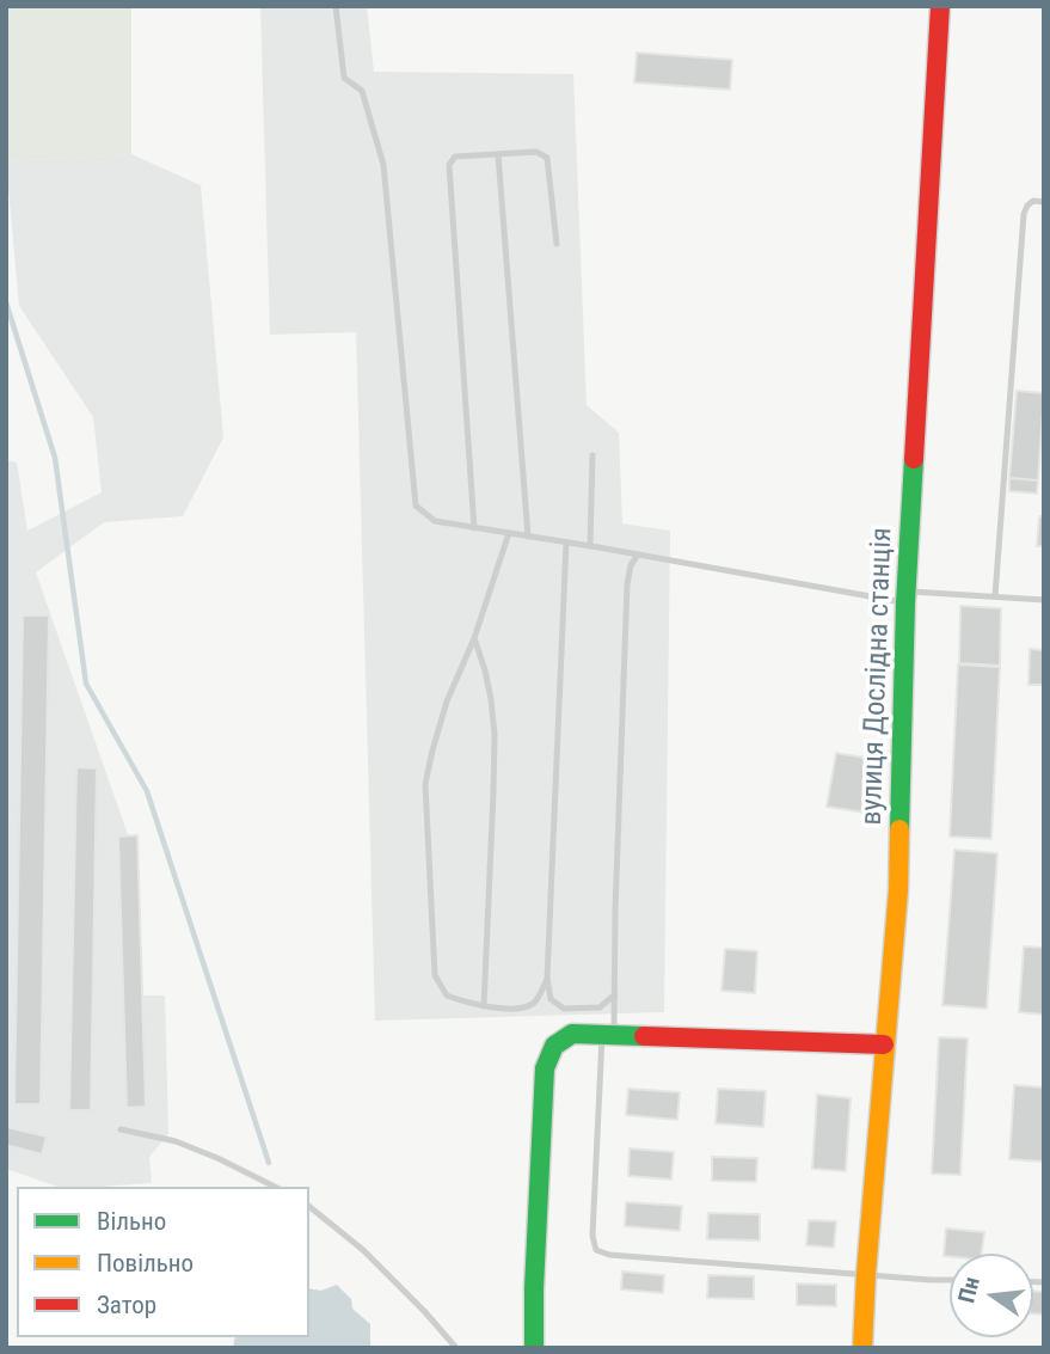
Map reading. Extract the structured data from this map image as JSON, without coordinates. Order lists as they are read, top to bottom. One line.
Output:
{"streets":{"street":["вулиця Дослідна станція"]},"legend":["Вільно","Повільно","Затор"],"north":"left"}
